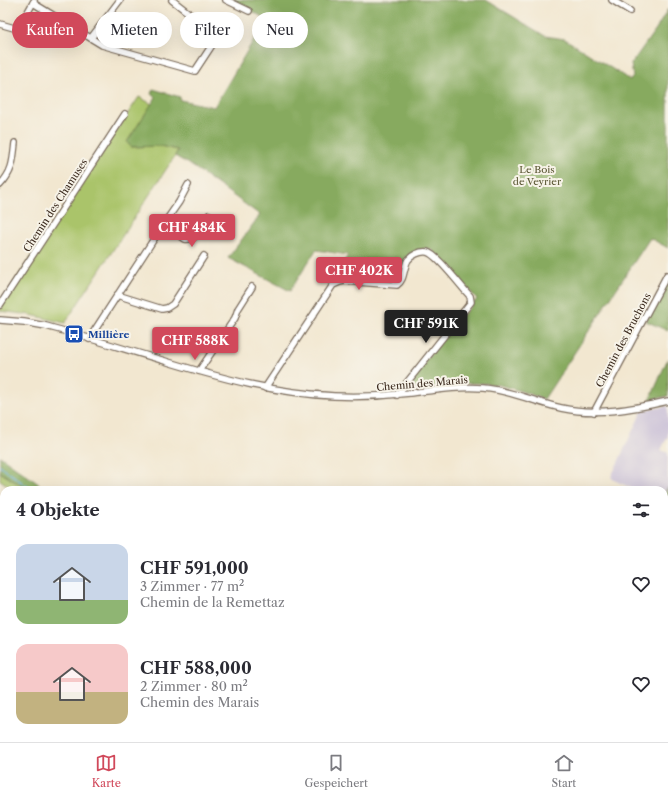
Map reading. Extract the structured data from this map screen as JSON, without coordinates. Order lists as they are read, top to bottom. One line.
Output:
{"streets":{"street":["Chemin des Chamuses","Chemin des Bruchons","Chemin des Marais"]},"crossings":[["Chemin des Bruchons","Chemin des Marais"]],"parks":["Le Bois de Veyrier"],"places":{"bus stop":["Millière"]},"page":{"chip":["Kaufen","Mieten","Filter","Neu"],"price":["CHF 484K","CHF 402K","CHF 591K","CHF 588K"],"heading":"4 Objekte","list":[{"name":"CHF 591,000","note":"3 Zimmer · 77 m² · Chemin de la Remettaz"},{"name":"CHF 588,000","note":"2 Zimmer · 80 m² · Chemin des Marais"}],"tabs":["Karte","Gespeichert","Start"]}}
